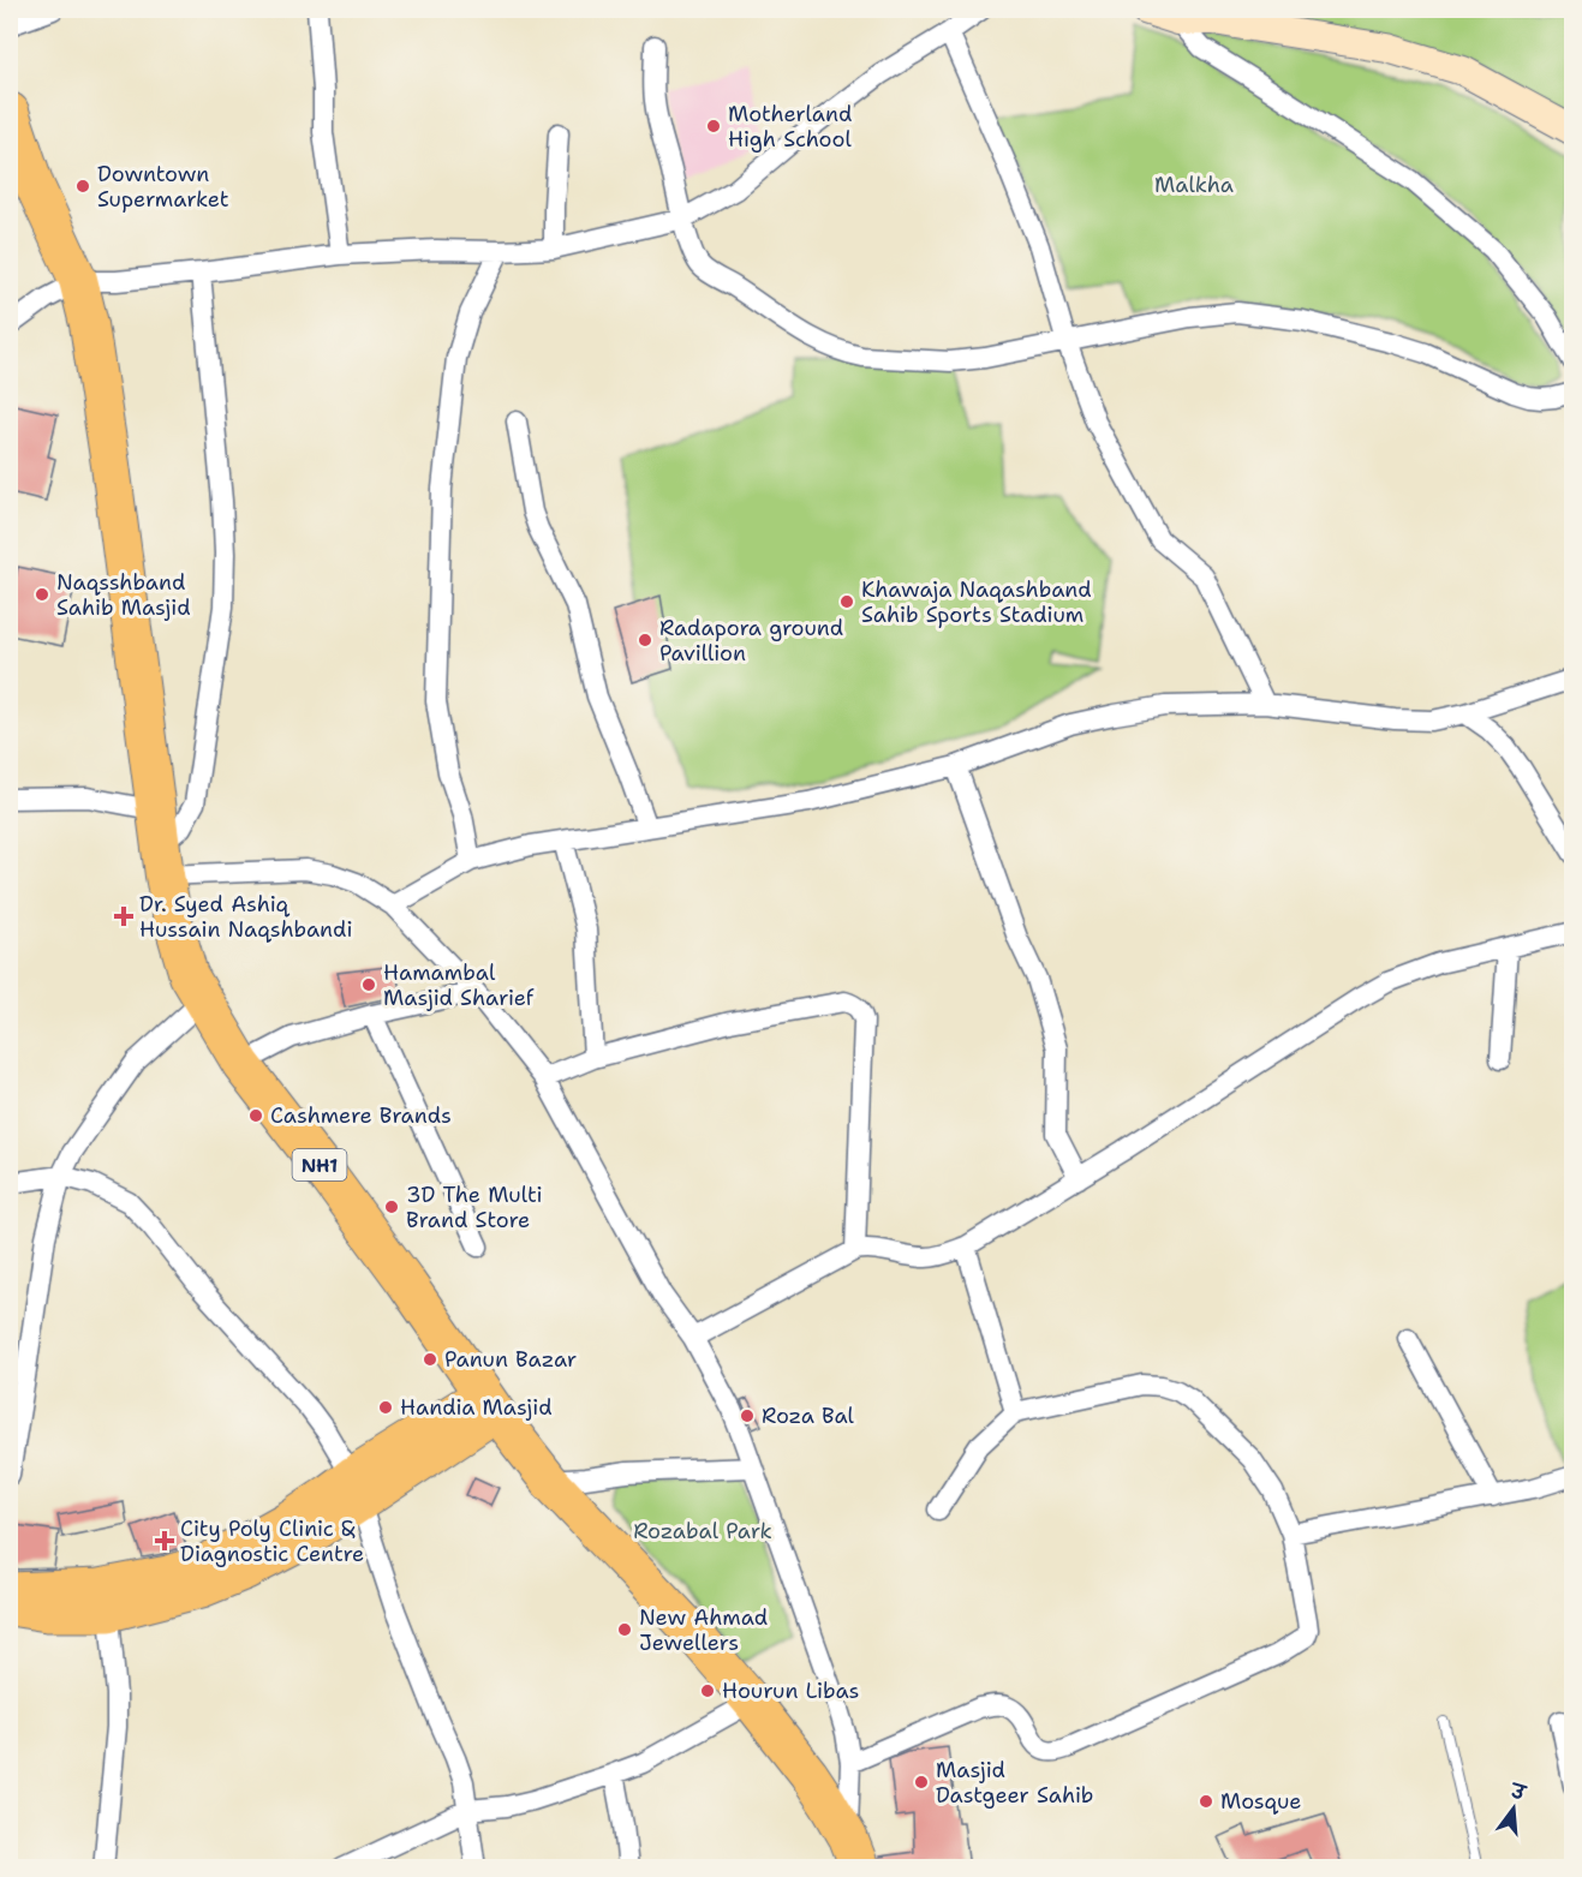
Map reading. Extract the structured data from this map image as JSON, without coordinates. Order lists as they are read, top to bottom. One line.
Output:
{"streets":{"highway":["NH1"]},"parks":["Malkha","Rozabal Park"],"places":{"other":["Motherland High School","Downtown Supermarket","Naqsshband Sahib Masjid","Khawaja Naqashband Sahib Sports Stadium","Radapora ground Pavillion","Hamambal Masjid Sharief","Cashmere Brands","3D The Multi Brand Store","Panun Bazar","Handia Masjid","Roza Bal","New Ahmad Jewellers","Hourun Libas","Masjid Dastgeer Sahib","Mosque"],"health":["Dr. Syed Ashiq Hussain Naqshbandi","City Poly Clinic & Diagnostic Centre"]},"north":"top"}
